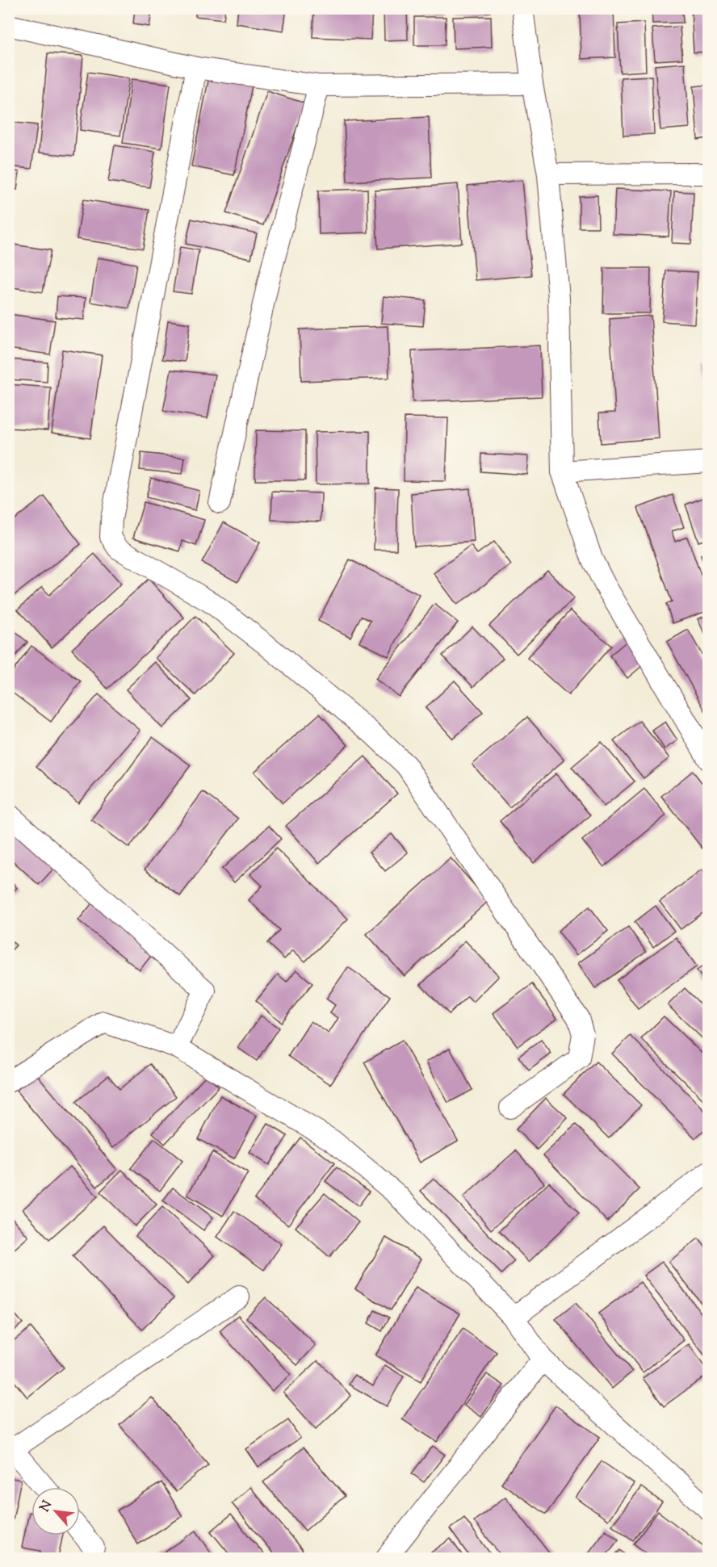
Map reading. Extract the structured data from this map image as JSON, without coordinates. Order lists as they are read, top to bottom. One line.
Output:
{"north":"top left"}
